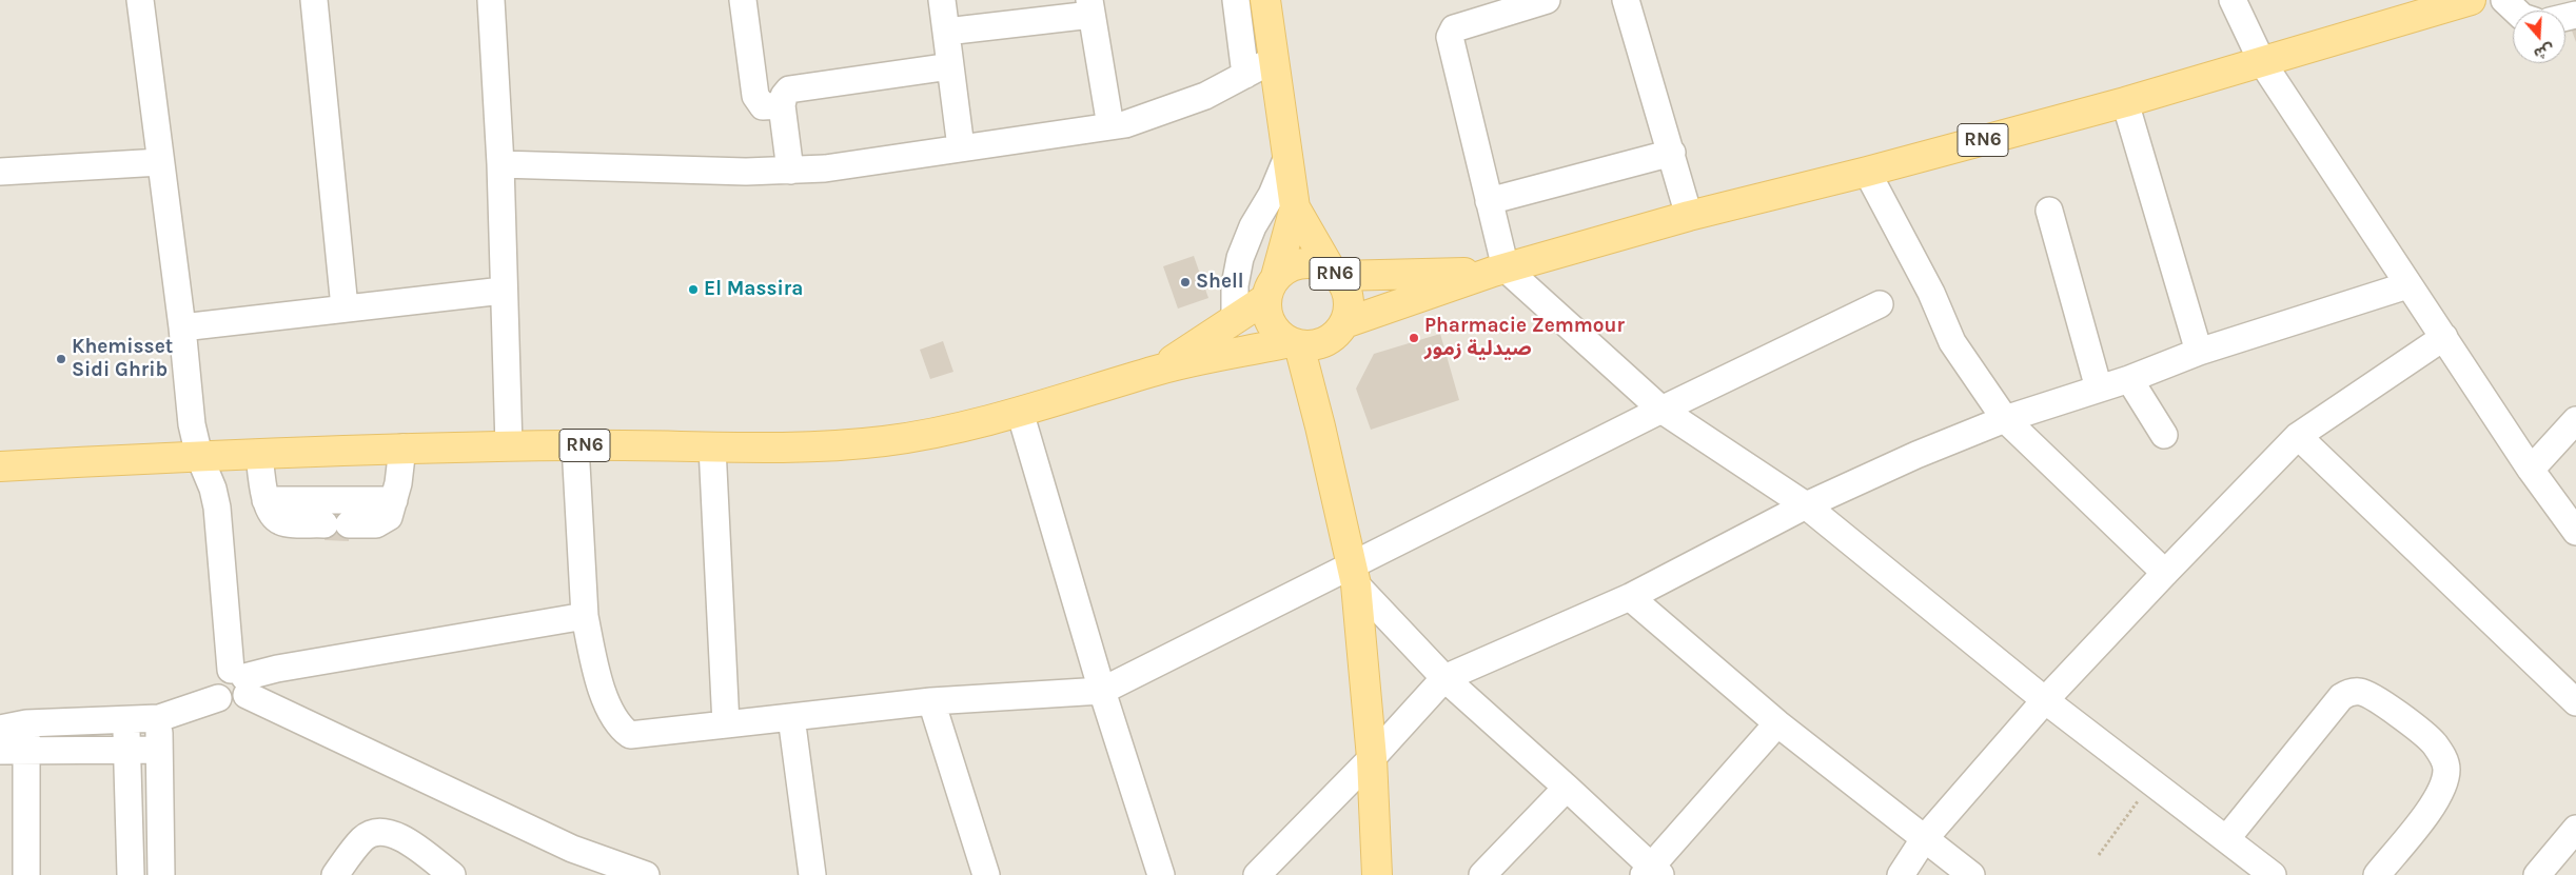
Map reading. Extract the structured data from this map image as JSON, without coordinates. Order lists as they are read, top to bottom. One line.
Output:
{"streets":{"main road":["RN6"]},"places":["Shell","El Massira","Pharmacie Zemmour صيدلية زمور","Khemisset Sidi Ghrib"],"north":"bottom"}
